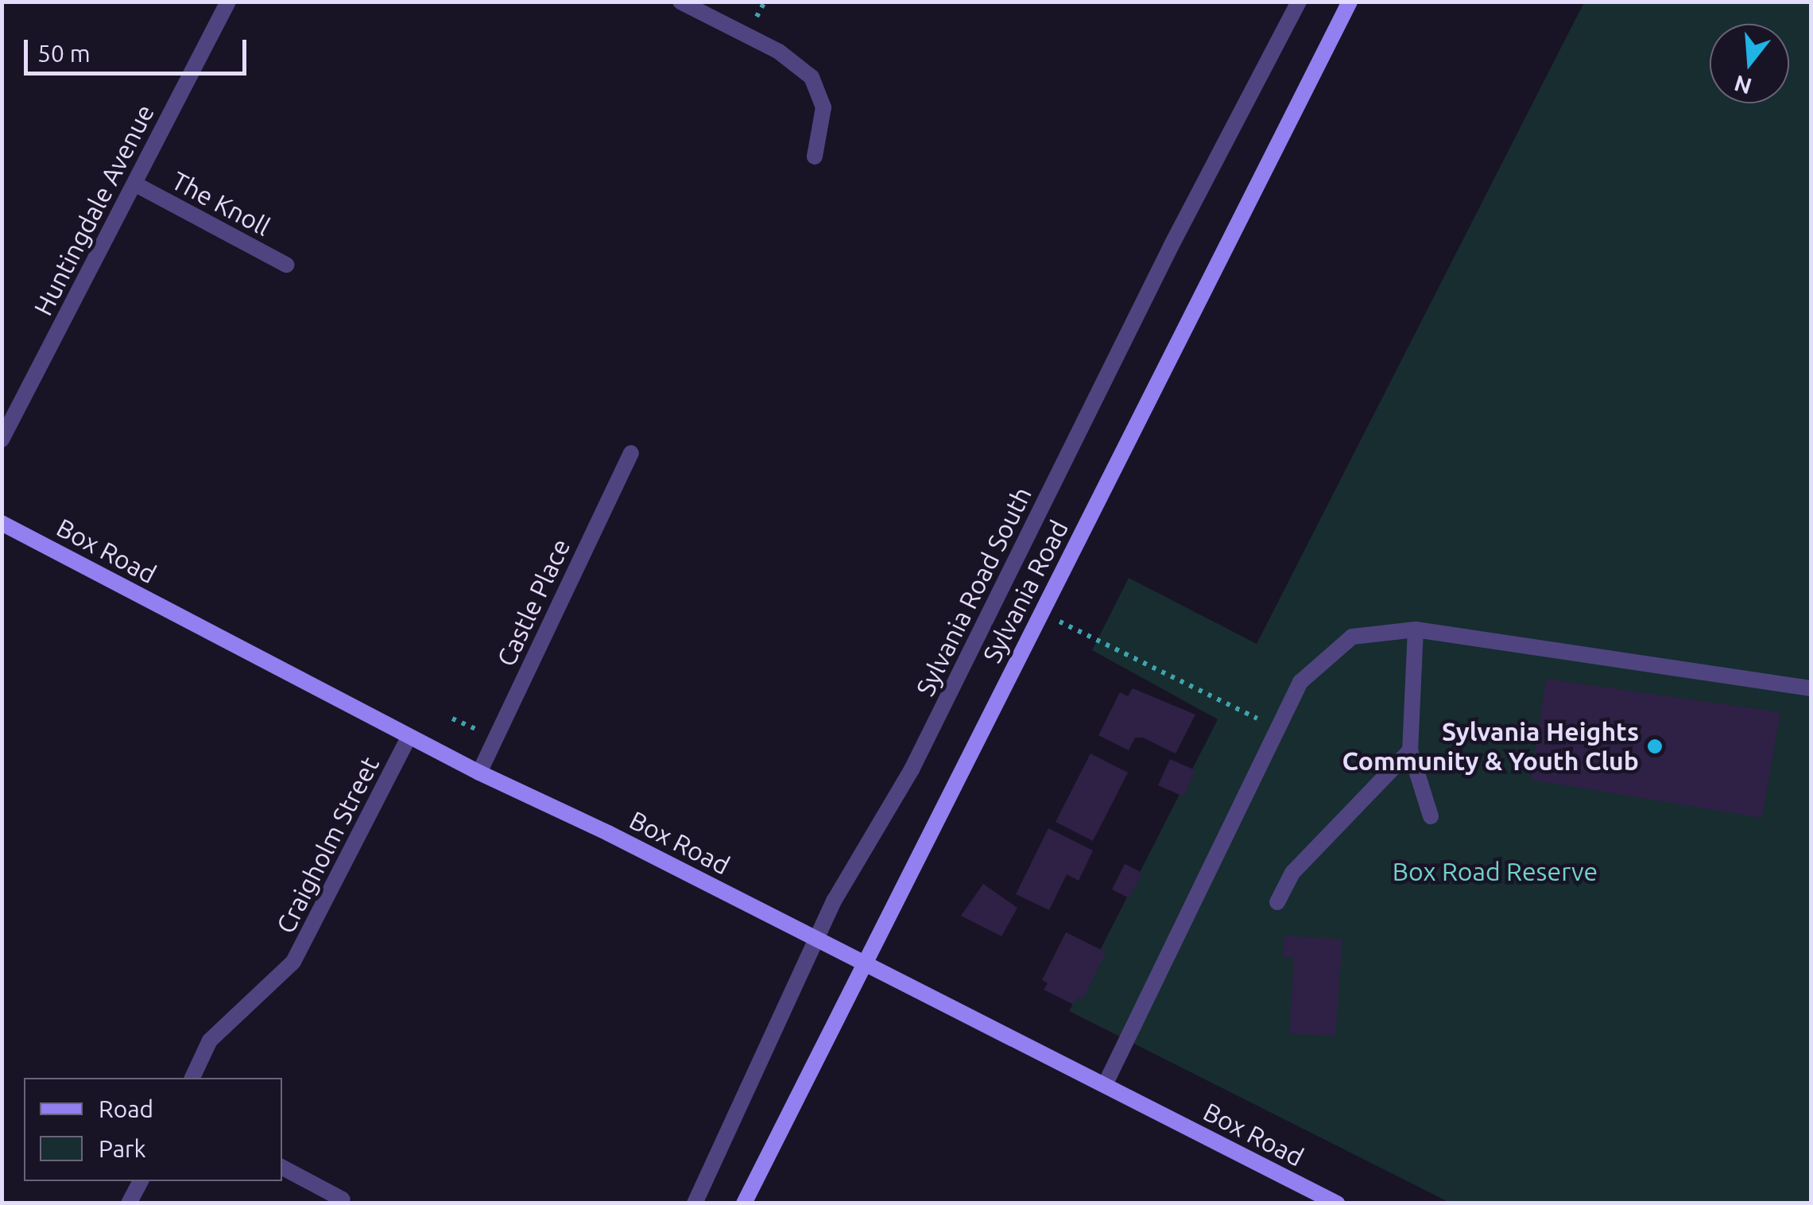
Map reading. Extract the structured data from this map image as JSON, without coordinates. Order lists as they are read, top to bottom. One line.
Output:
{"streets":{"street":["The Knoll","Huntingdale Avenue","Box Road","Sylvania Road South","Sylvania Road","Castle Place","Craigholm Street"]},"crossings":[["The Knoll","Huntingdale Avenue"],["Box Road","Sylvania Road South"],["Box Road","Sylvania Road"],["Box Road","Castle Place"],["Box Road","Craigholm Street"]],"parks":["Box Road Reserve"],"places":["Sylvania Heights Community & Youth Club"],"legend":["Road","Park"],"scale_bar":"50 m","north":"bottom"}
